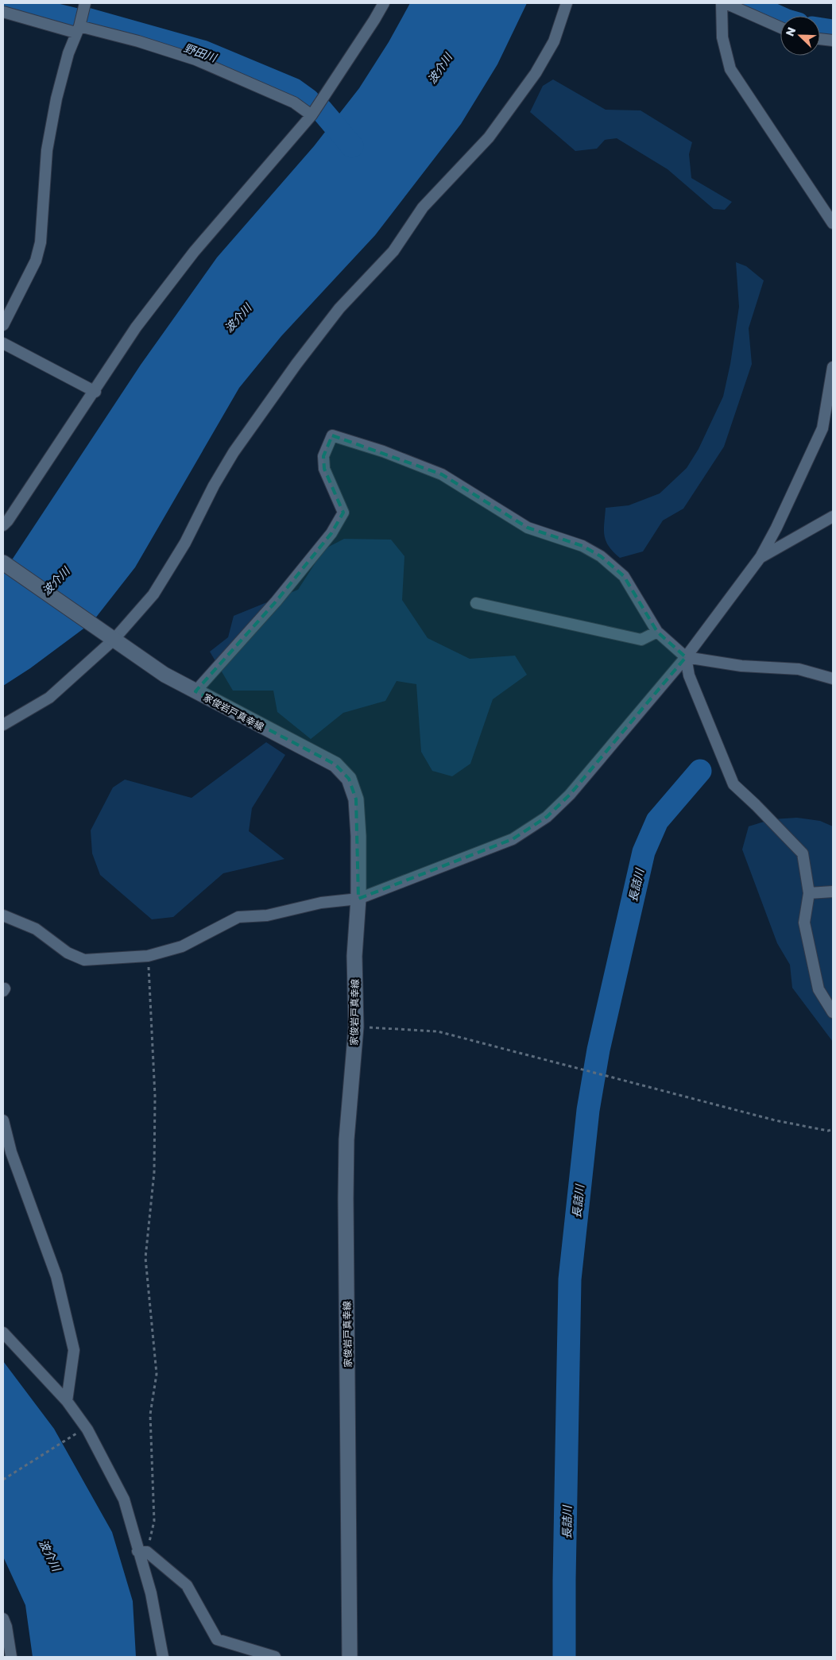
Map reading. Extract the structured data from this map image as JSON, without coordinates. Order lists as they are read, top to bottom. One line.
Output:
{"streets":{"main road":["家俊岩戸真幸線"]},"water":["野田川","波介川","長詰川"],"north":"top left"}
